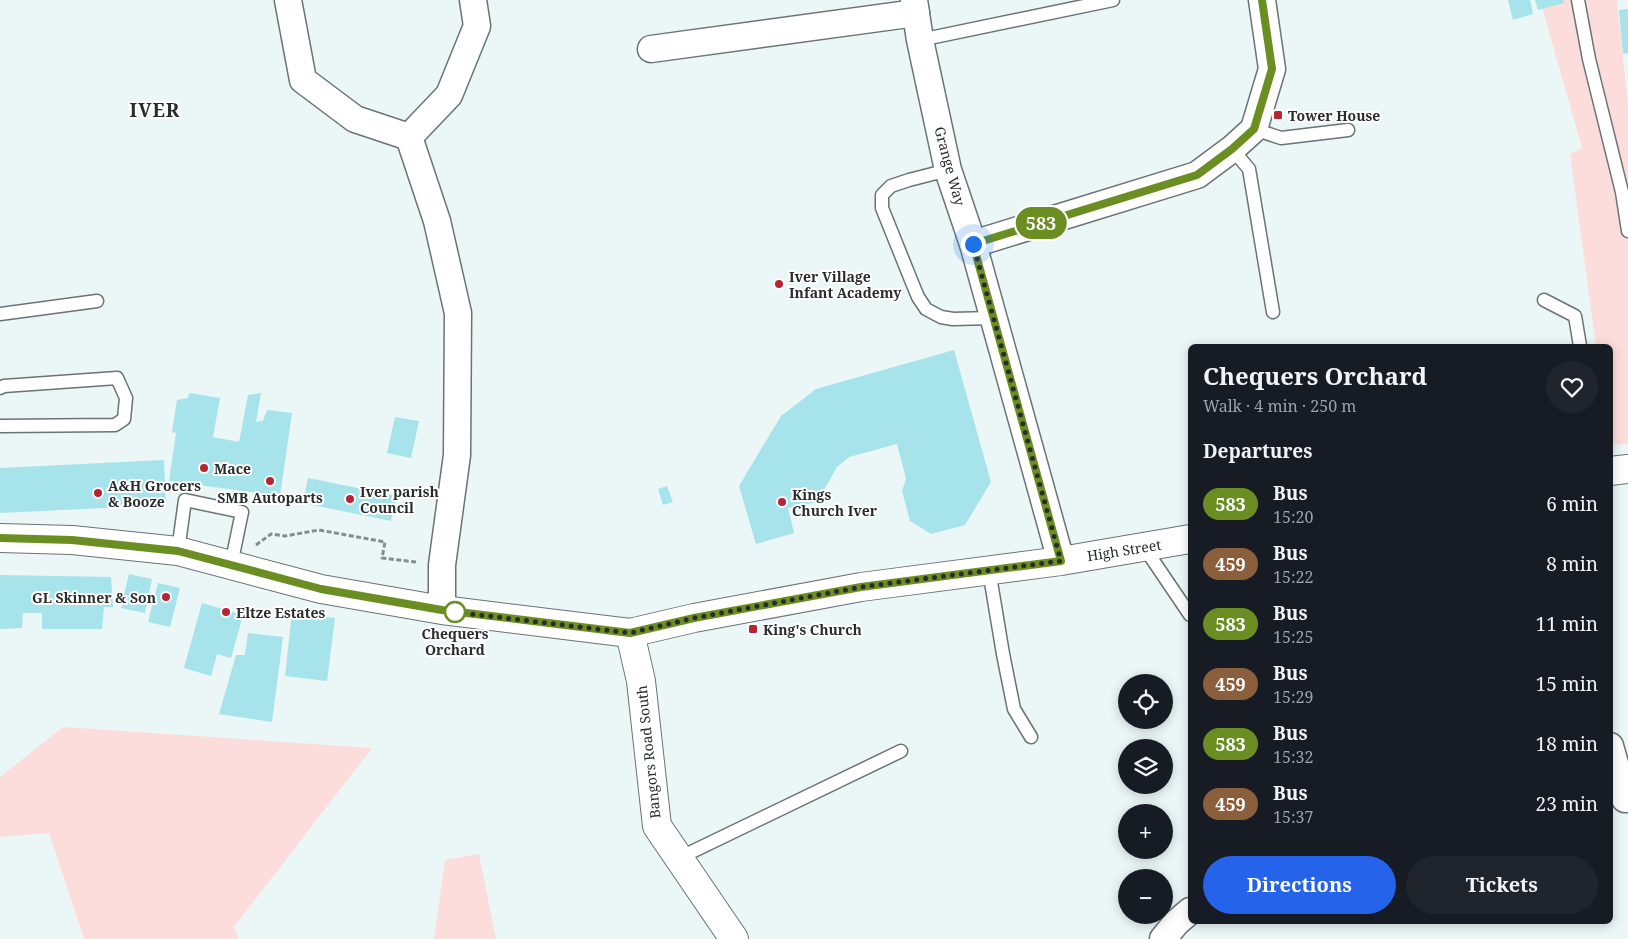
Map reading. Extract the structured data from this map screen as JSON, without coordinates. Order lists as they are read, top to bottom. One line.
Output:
{"streets":{"main road":["High Street","Bangors Road South"],"street":["Grange Way"]},"crossings":[["Grange Way","High Street"],["High Street","Bangors Road South"]],"districts":["IVER"],"places":{"transit":["Tower House","King's Church"],"other":["Iver Village Infant Academy","Mace","SMB Autoparts","A&H Grocers & Booze","Iver parish Council","Kings Church Iver","GL Skinner & Son","Eltze Estates","Chequers Orchard"]},"lines":["bus line 583"],"page":{"on_map":"583","heading":[["Chequers Orchard","Walk · 4 min · 250 m"],"Departures"],"list":[{"mark":"583","name":"Bus","note":"15:20","value":"6 min"},{"mark":"459","name":"Bus","note":"15:22","value":"8 min"},{"mark":"583","name":"Bus","note":"15:25","value":"11 min"},{"mark":"459","name":"Bus","note":"15:29","value":"15 min"},{"mark":"583","name":"Bus","note":"15:32","value":"18 min"},{"mark":"459","name":"Bus","note":"15:37","value":"23 min"}],"map_buttons":["+","−"],"buttons":["Directions","Tickets"]}}
